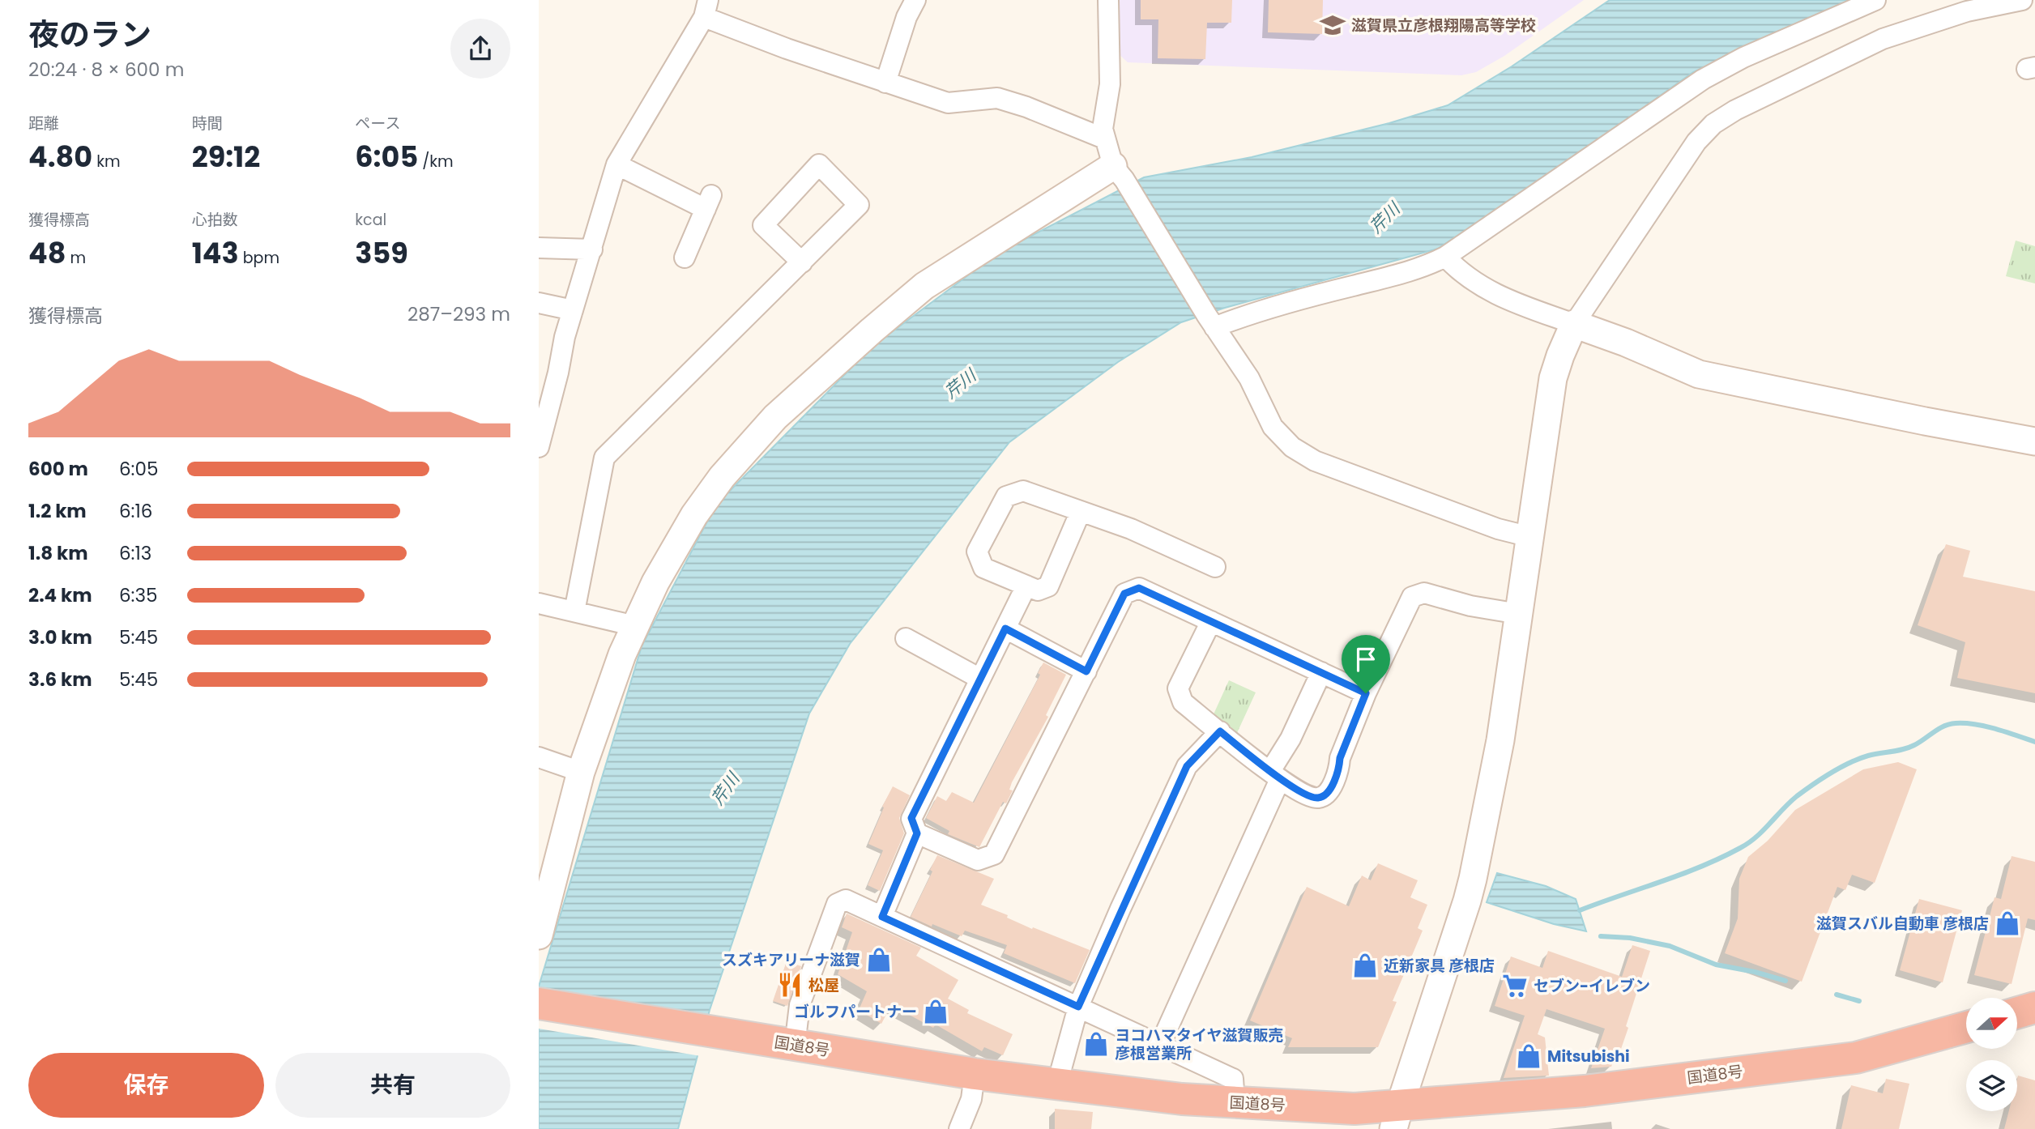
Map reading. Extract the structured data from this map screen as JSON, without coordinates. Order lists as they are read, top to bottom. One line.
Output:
{"streets":{"highway":["国道8号"]},"water":["芹川"],"places":{"school or university":["滋賀県立彦根翔陽高等学校"],"shop":["滋賀スバル自動車 彦根店","スズキアリーナ滋賀","近新家具 彦根店","ゴルフパートナー","ヨコハマタイヤ滋賀販売 彦根営業所","Mitsubishi"],"restaurant":["松屋"],"supermarket":["セブン-イレブン"]},"north":"right","page":{"heading":["夜のラン","20:24 · 8 × 600 m"],"stats":[["距離","4.80 km"],["時間","29:12"],["ペース","6:05 /km"],["獲得標高","48 m"],["心拍数","143 bpm"],["kcal","359"]],"chart":["獲得標高","287–293 m"],"list":[{"name":"600 m","note":"6:05"},{"name":"1.2 km","note":"6:16"},{"name":"1.8 km","note":"6:13"},{"name":"2.4 km","note":"6:35"},{"name":"3.0 km","note":"5:45"},{"name":"3.6 km","note":"5:45"}],"buttons":["保存","共有"]}}
